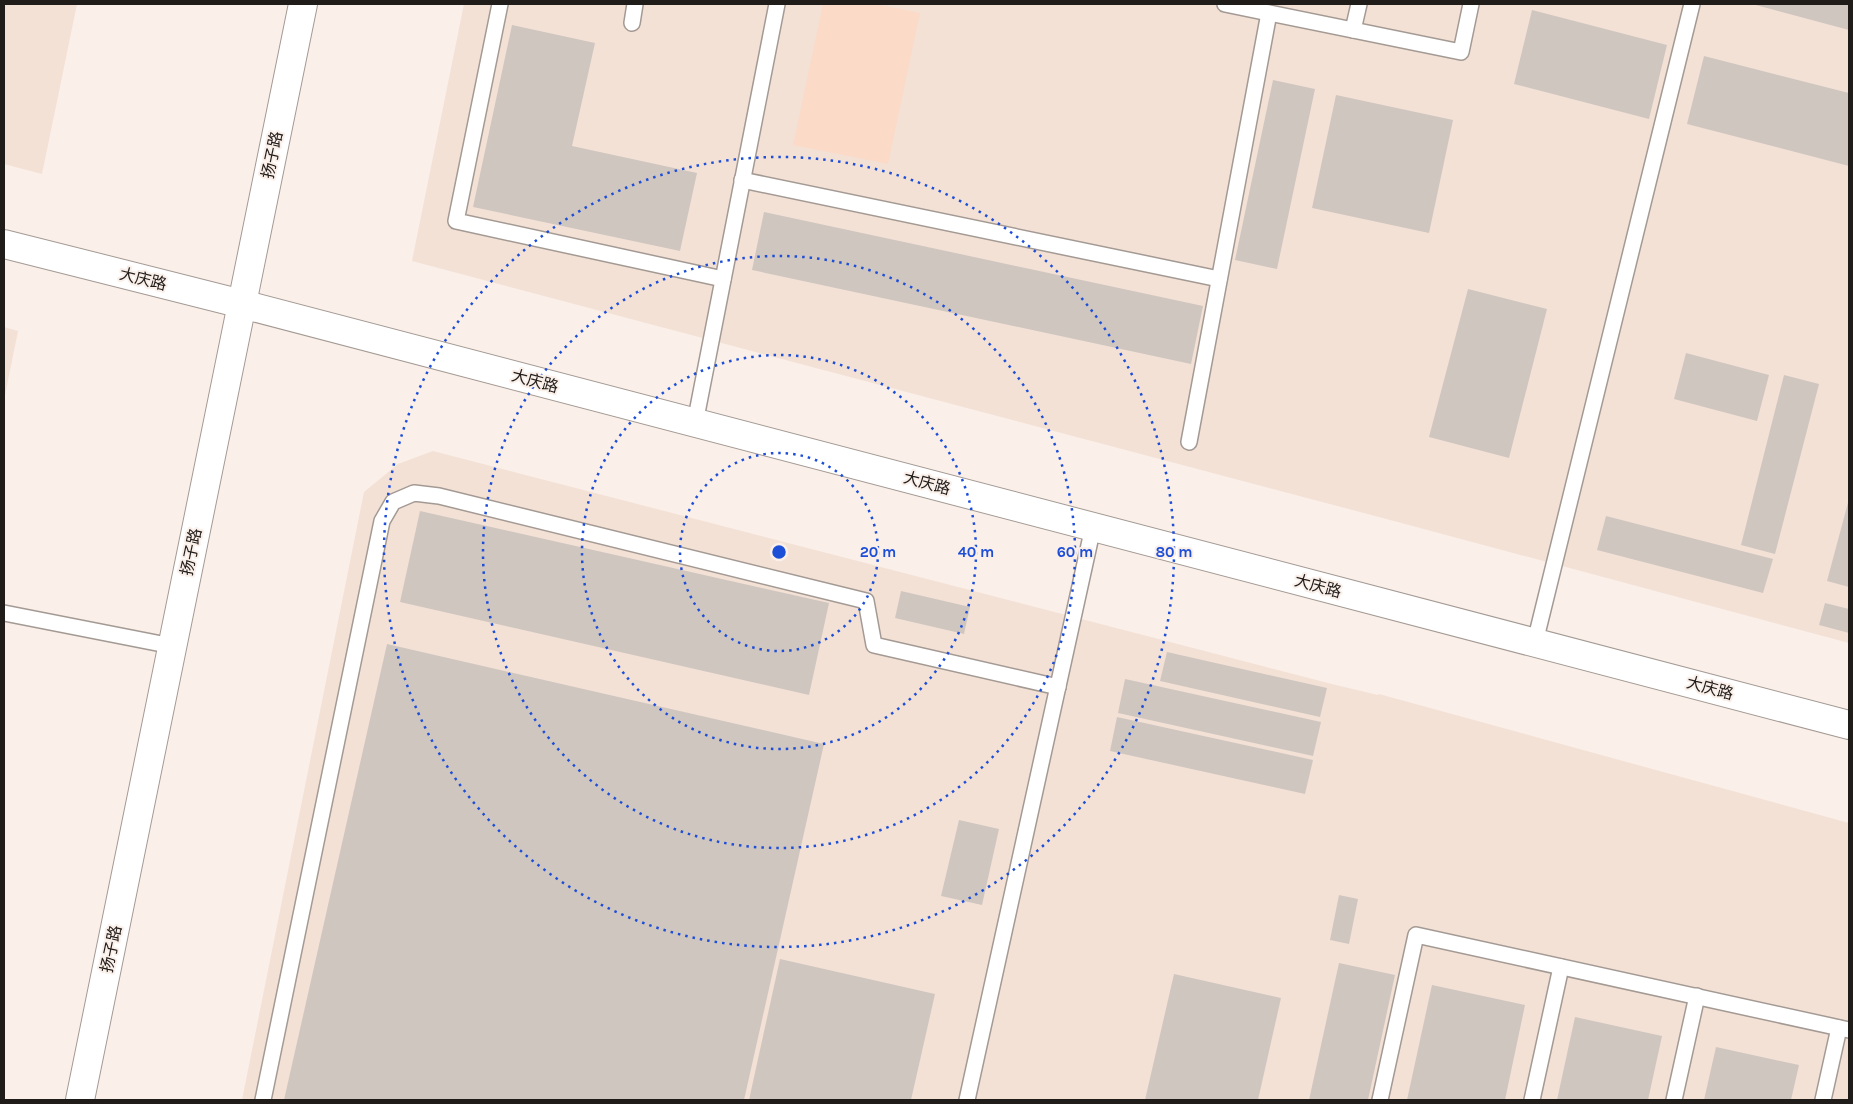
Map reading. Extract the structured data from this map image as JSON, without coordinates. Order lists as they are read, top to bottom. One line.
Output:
{"streets":{"street":["扬子路","大庆路"]},"crossings":[["扬子路","大庆路"]],"rings":["20 m","40 m","60 m","80 m"]}
